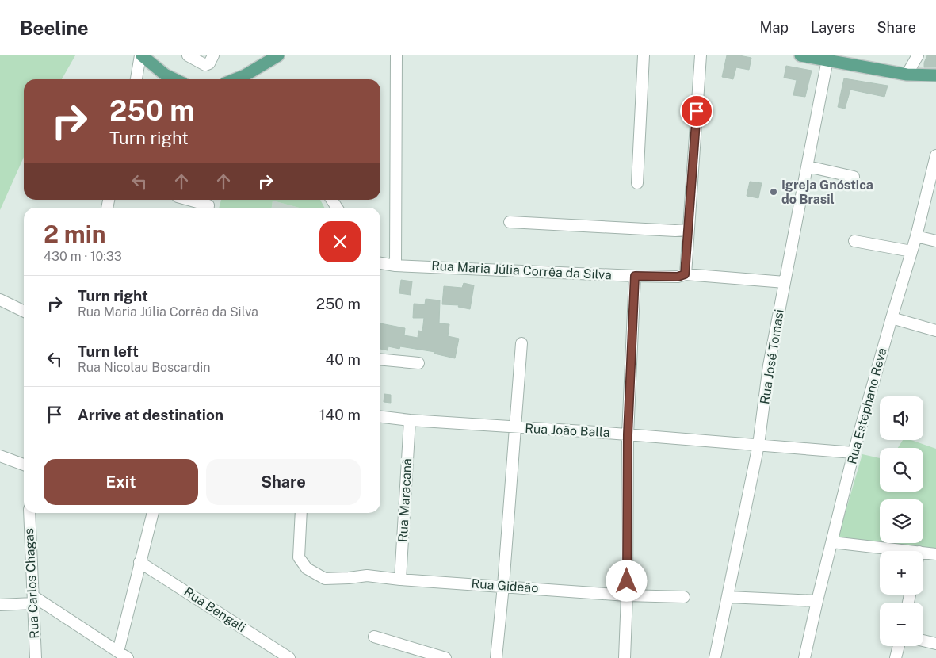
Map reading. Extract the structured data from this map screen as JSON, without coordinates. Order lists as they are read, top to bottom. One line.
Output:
{"streets":{"street":["Rua Maria Júlia Corrêa da Silva","Rua José Tomasi","Rua Estephano Reva","Rua João Balla","Rua Maracanã","Rua Carlos Chagas","Rua Gideão","Rua Bengali"]},"crossings":[["Rua Maria Júlia Corrêa da Silva","Rua José Tomasi"],["Rua José Tomasi","Rua João Balla"],["Rua Estephano Reva","Rua João Balla"],["Rua João Balla","Rua Maracanã"],["Rua Maracanã","Rua Gideão"]],"places":["Igreja Gnóstica do Brasil"],"page":{"header":"Beeline","nav":["Map","Layers","Share"],"turn":["250 m","Turn right"],"heading":["2 min","430 m · 10:33"],"list":[{"name":"Turn right","note":"Rua Maria Júlia Corrêa da Silva","value":"250 m"},{"name":"Turn left","note":"Rua Nicolau Boscardin","value":"40 m"},{"name":"Arrive at destination","value":"140 m"}],"map_buttons":["+","−"],"buttons":["Exit","Share"]}}
